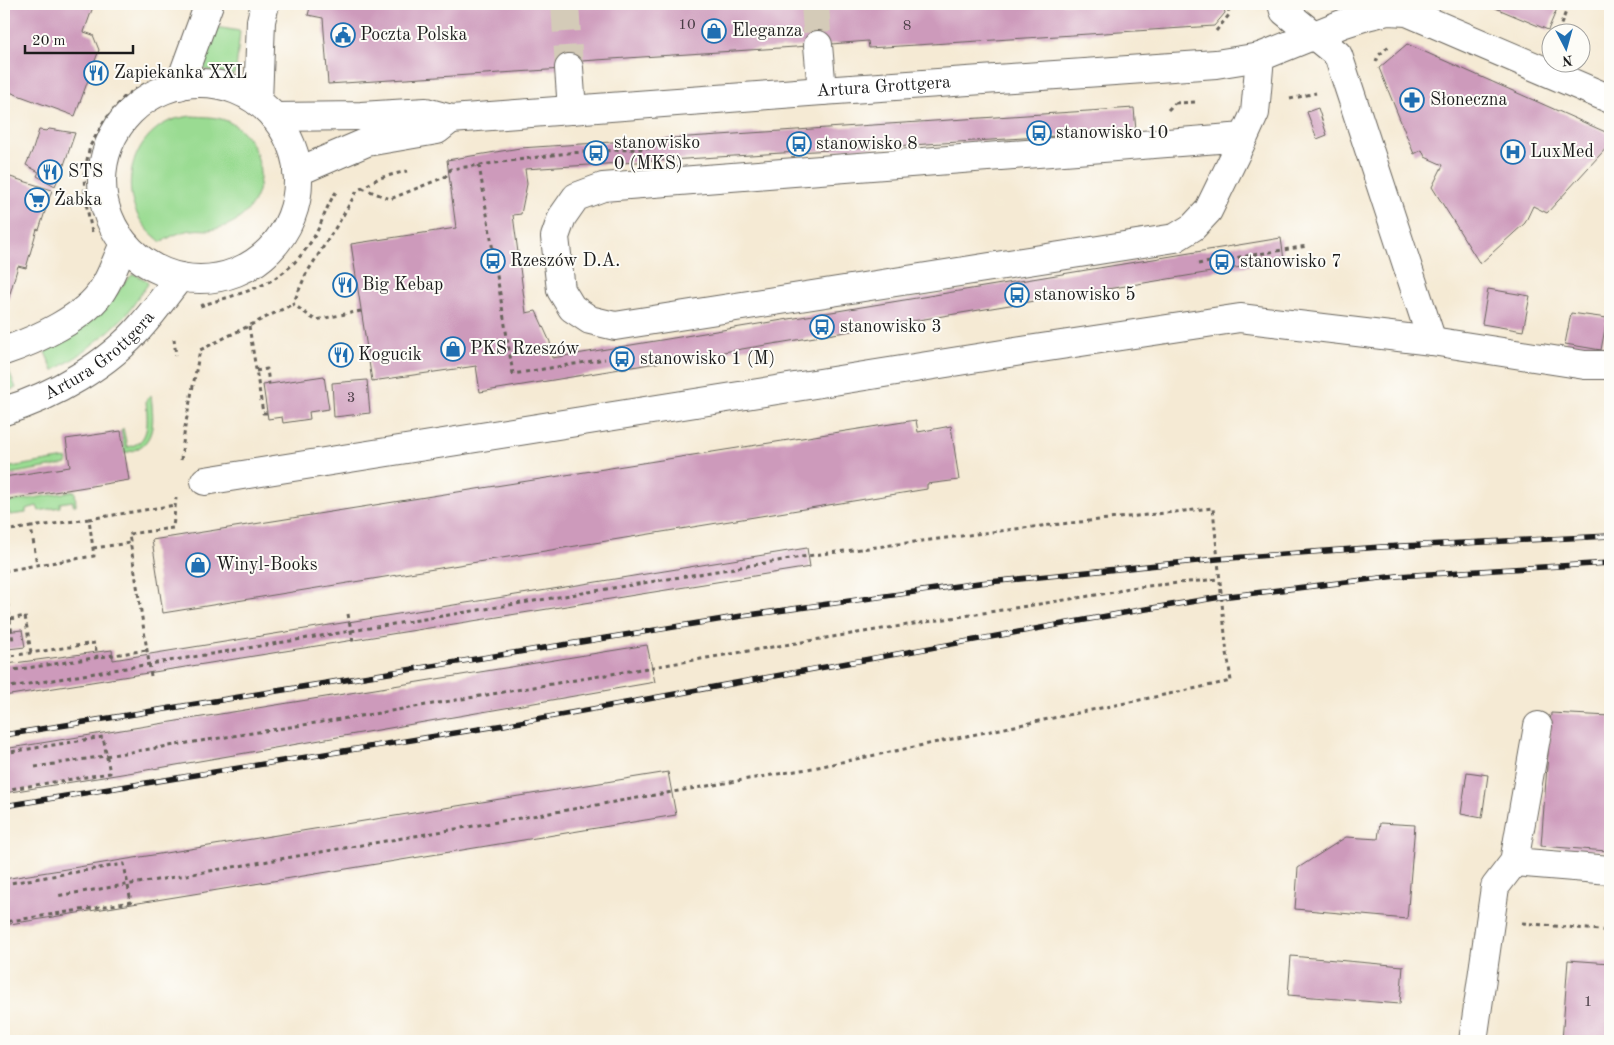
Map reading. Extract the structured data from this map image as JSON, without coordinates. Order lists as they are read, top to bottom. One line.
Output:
{"streets":{"street":["Artura Grottgera"]},"places":{"shop":["Eleganza","PKS Rzeszów","Winyl-Books"],"public building":["Poczta Polska"],"restaurant":["Zapiekanka XXL","STS","Big Kebap","Kogucik"],"pharmacy":["Słoneczna"],"bus stop":["stanowisko 10","stanowisko 8","stanowisko 0 (MKS)","Rzeszów D.A.","stanowisko 7","stanowisko 5","stanowisko 3","stanowisko 1 (M)"],"hospital":["LuxMed"],"supermarket":["Żabka"]},"house_numbers":["10","8","3","1"],"scale_bar":"20 m","north":"bottom"}
